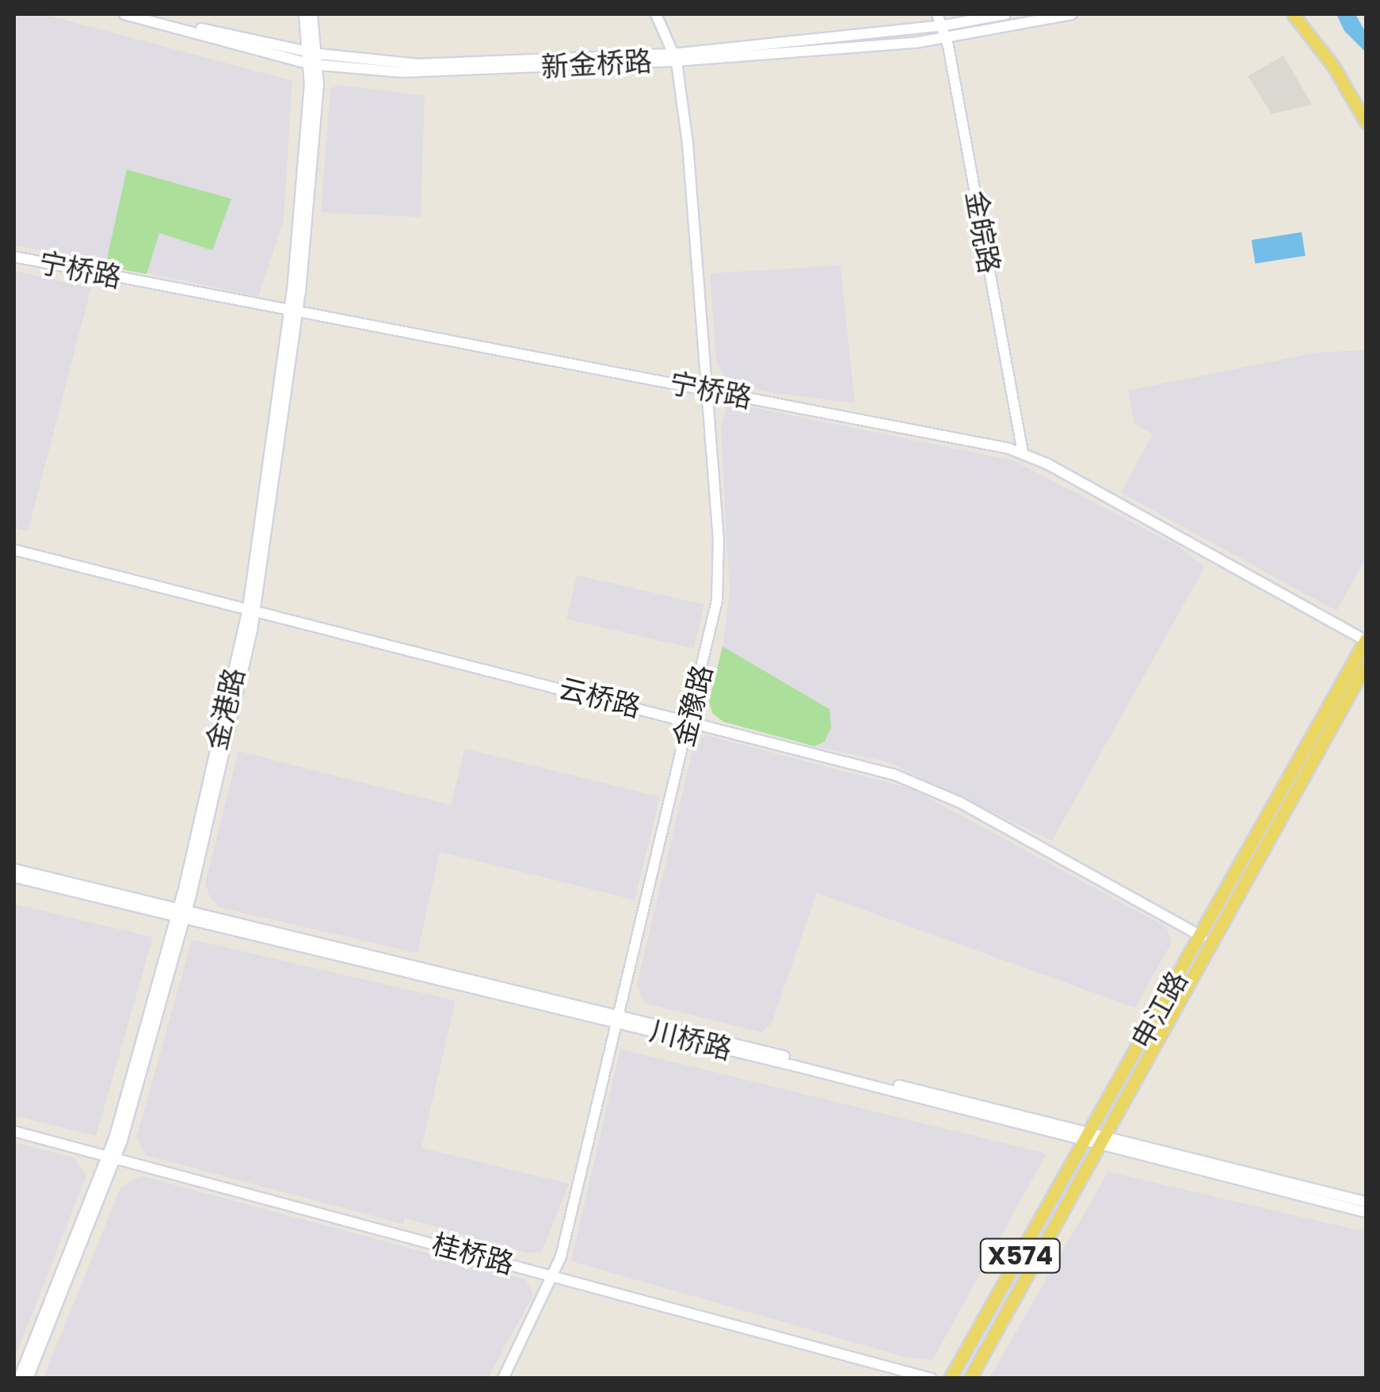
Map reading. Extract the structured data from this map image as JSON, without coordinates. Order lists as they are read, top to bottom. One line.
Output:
{"streets":{"main road":["申江路","X574"],"street":["新金桥路","金皖路","宁桥路","云桥路","金豫路","金港路","川桥路","桂桥路"]},"crossings":[["新金桥路","金皖路"],["新金桥路","金豫路"],["新金桥路","金港路"],["金皖路","宁桥路"],["宁桥路","金豫路"],["宁桥路","金港路"],["宁桥路","申江路"],["云桥路","金豫路"],["云桥路","金港路"],["云桥路","申江路"],["金豫路","川桥路"],["金豫路","桂桥路"],["金港路","川桥路"],["金港路","桂桥路"],["申江路","川桥路"]]}
